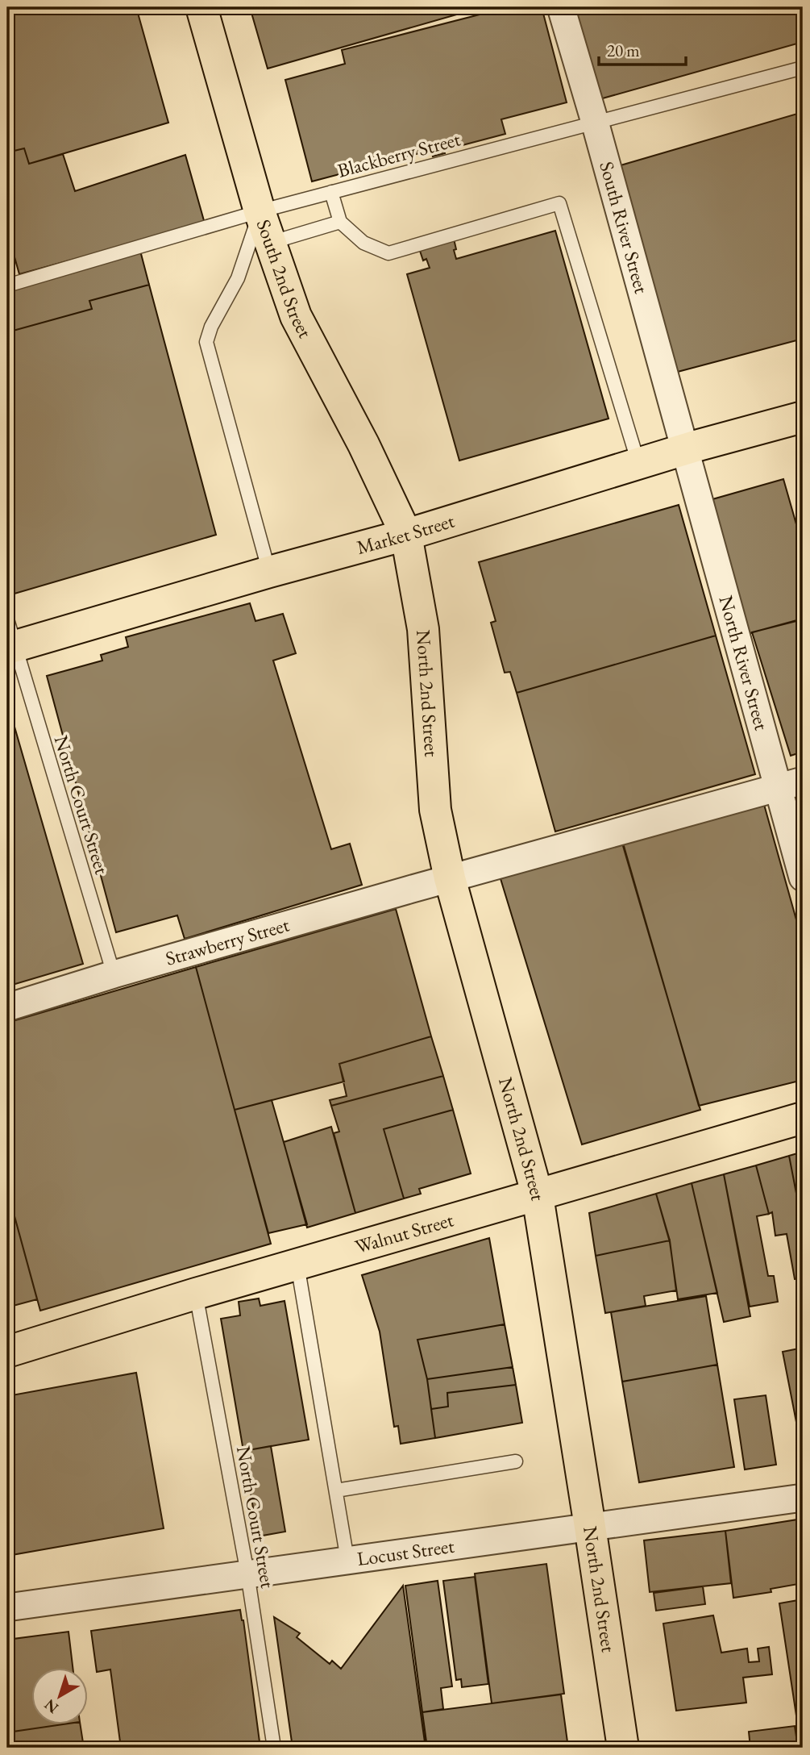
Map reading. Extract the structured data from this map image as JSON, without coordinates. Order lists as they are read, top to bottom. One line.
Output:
{"streets":{"main road":["South 2nd Street","Market Street","North 2nd Street","Walnut Street"],"street":["South River Street","North River Street","Strawberry Street","Locust Street"],"lane":["Blackberry Street","North Court Street"]},"crossings":[["Blackberry Street","South River Street"],["Blackberry Street","South 2nd Street"],["South River Street","Market Street"],["South River Street","North River Street"],["South 2nd Street","Market Street"],["South 2nd Street","North 2nd Street"],["Market Street","North River Street"],["Market Street","North 2nd Street"],["Market Street","North Court Street"],["North River Street","Strawberry Street"],["North 2nd Street","Strawberry Street"],["North 2nd Street","Walnut Street"],["North 2nd Street","Locust Street"],["North Court Street","Strawberry Street"],["North Court Street","Walnut Street"],["North Court Street","Locust Street"]],"scale_bar":"20 m","north":"bottom left"}
